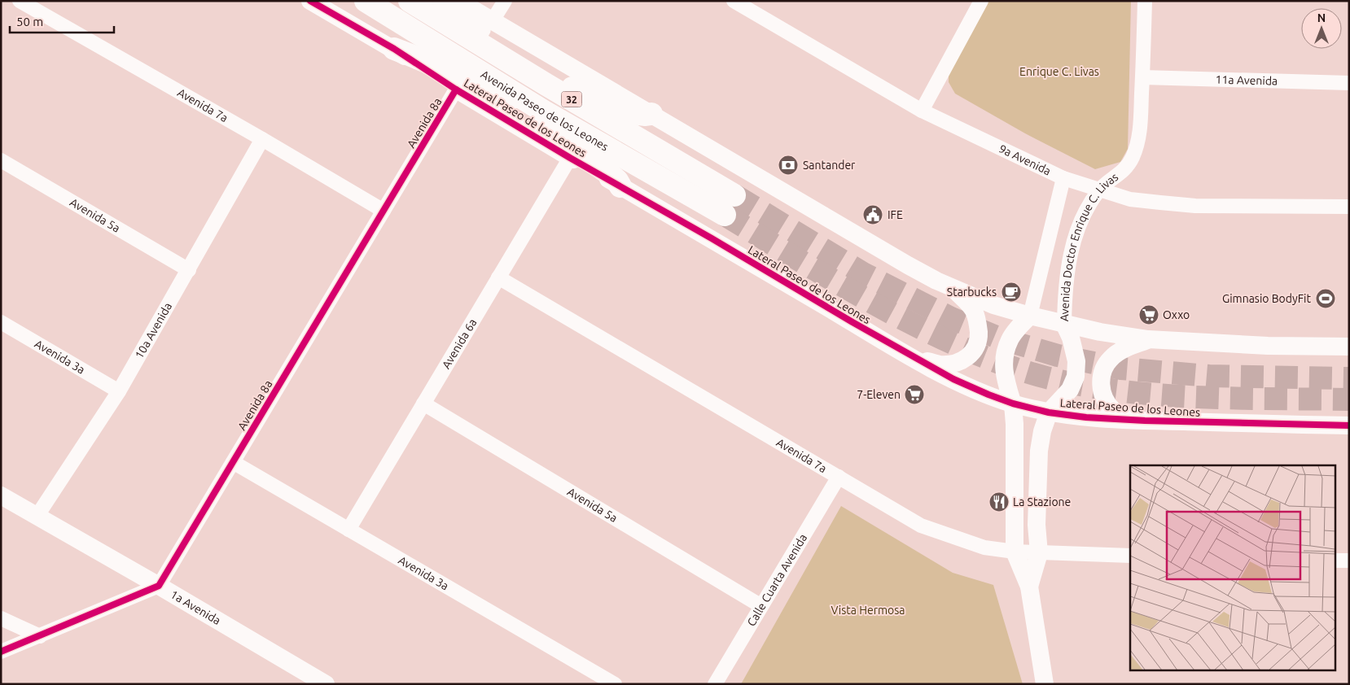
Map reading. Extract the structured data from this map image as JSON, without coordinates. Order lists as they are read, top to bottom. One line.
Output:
{"streets":{"main road":["32","Avenida Paseo de los Leones"],"street":["11a Avenida","Avenida 7a","Lateral Paseo de los Leones","Avenida 8a","9a Avenida","Avenida 5a","Avenida Doctor Enrique C. Livas","10a Avenida","Avenida 6a","Avenida 3a","Calle Cuarta Avenida","1a Avenida"]},"crossings":[["11a Avenida","Avenida Doctor Enrique C. Livas"],["Avenida 7a","Avenida 8a"],["Avenida 7a","Avenida Doctor Enrique C. Livas"],["Avenida 7a","10a Avenida"],["Avenida 7a","Avenida 6a"],["Avenida 7a","Calle Cuarta Avenida"],["Lateral Paseo de los Leones","Avenida 8a"],["Lateral Paseo de los Leones","Avenida Doctor Enrique C. Livas"],["Lateral Paseo de los Leones","Avenida 6a"],["Avenida 8a","Avenida 3a"],["Avenida 8a","1a Avenida"],["9a Avenida","Avenida Doctor Enrique C. Livas"],["Avenida 5a","10a Avenida"],["Avenida 5a","Avenida 6a"],["Avenida 5a","Calle Cuarta Avenida"],["10a Avenida","Avenida 3a"],["10a Avenida","1a Avenida"],["Avenida 6a","Avenida 3a"]],"parks":["Enrique C. Livas","Vista Hermosa"],"places":{"bank":["Santander"],"public building":["IFE"],"cafe":["Starbucks"],"sports":["Gimnasio BodyFit"],"supermarket":["Oxxo","7-Eleven"],"restaurant":["La Stazione"]},"scale_bar":"50 m","north":"top"}
